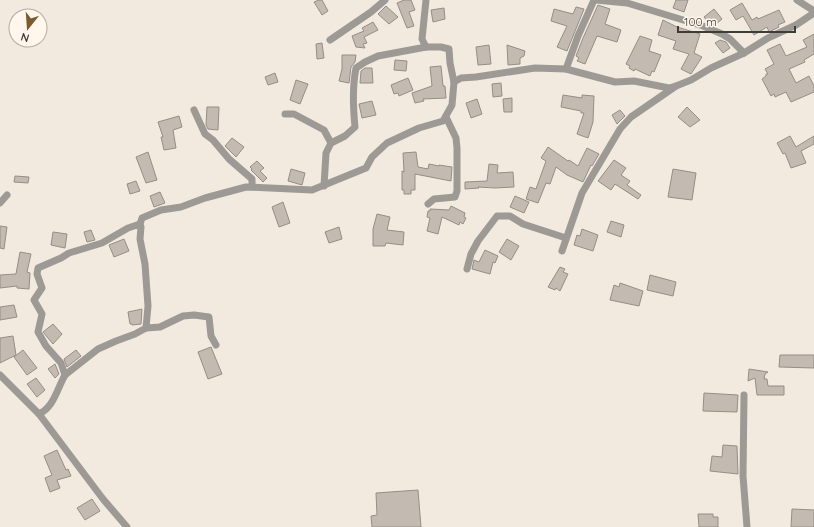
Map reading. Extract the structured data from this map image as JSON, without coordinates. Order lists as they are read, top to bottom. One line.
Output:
{"scale_bar":"100 m","north":"bottom"}
